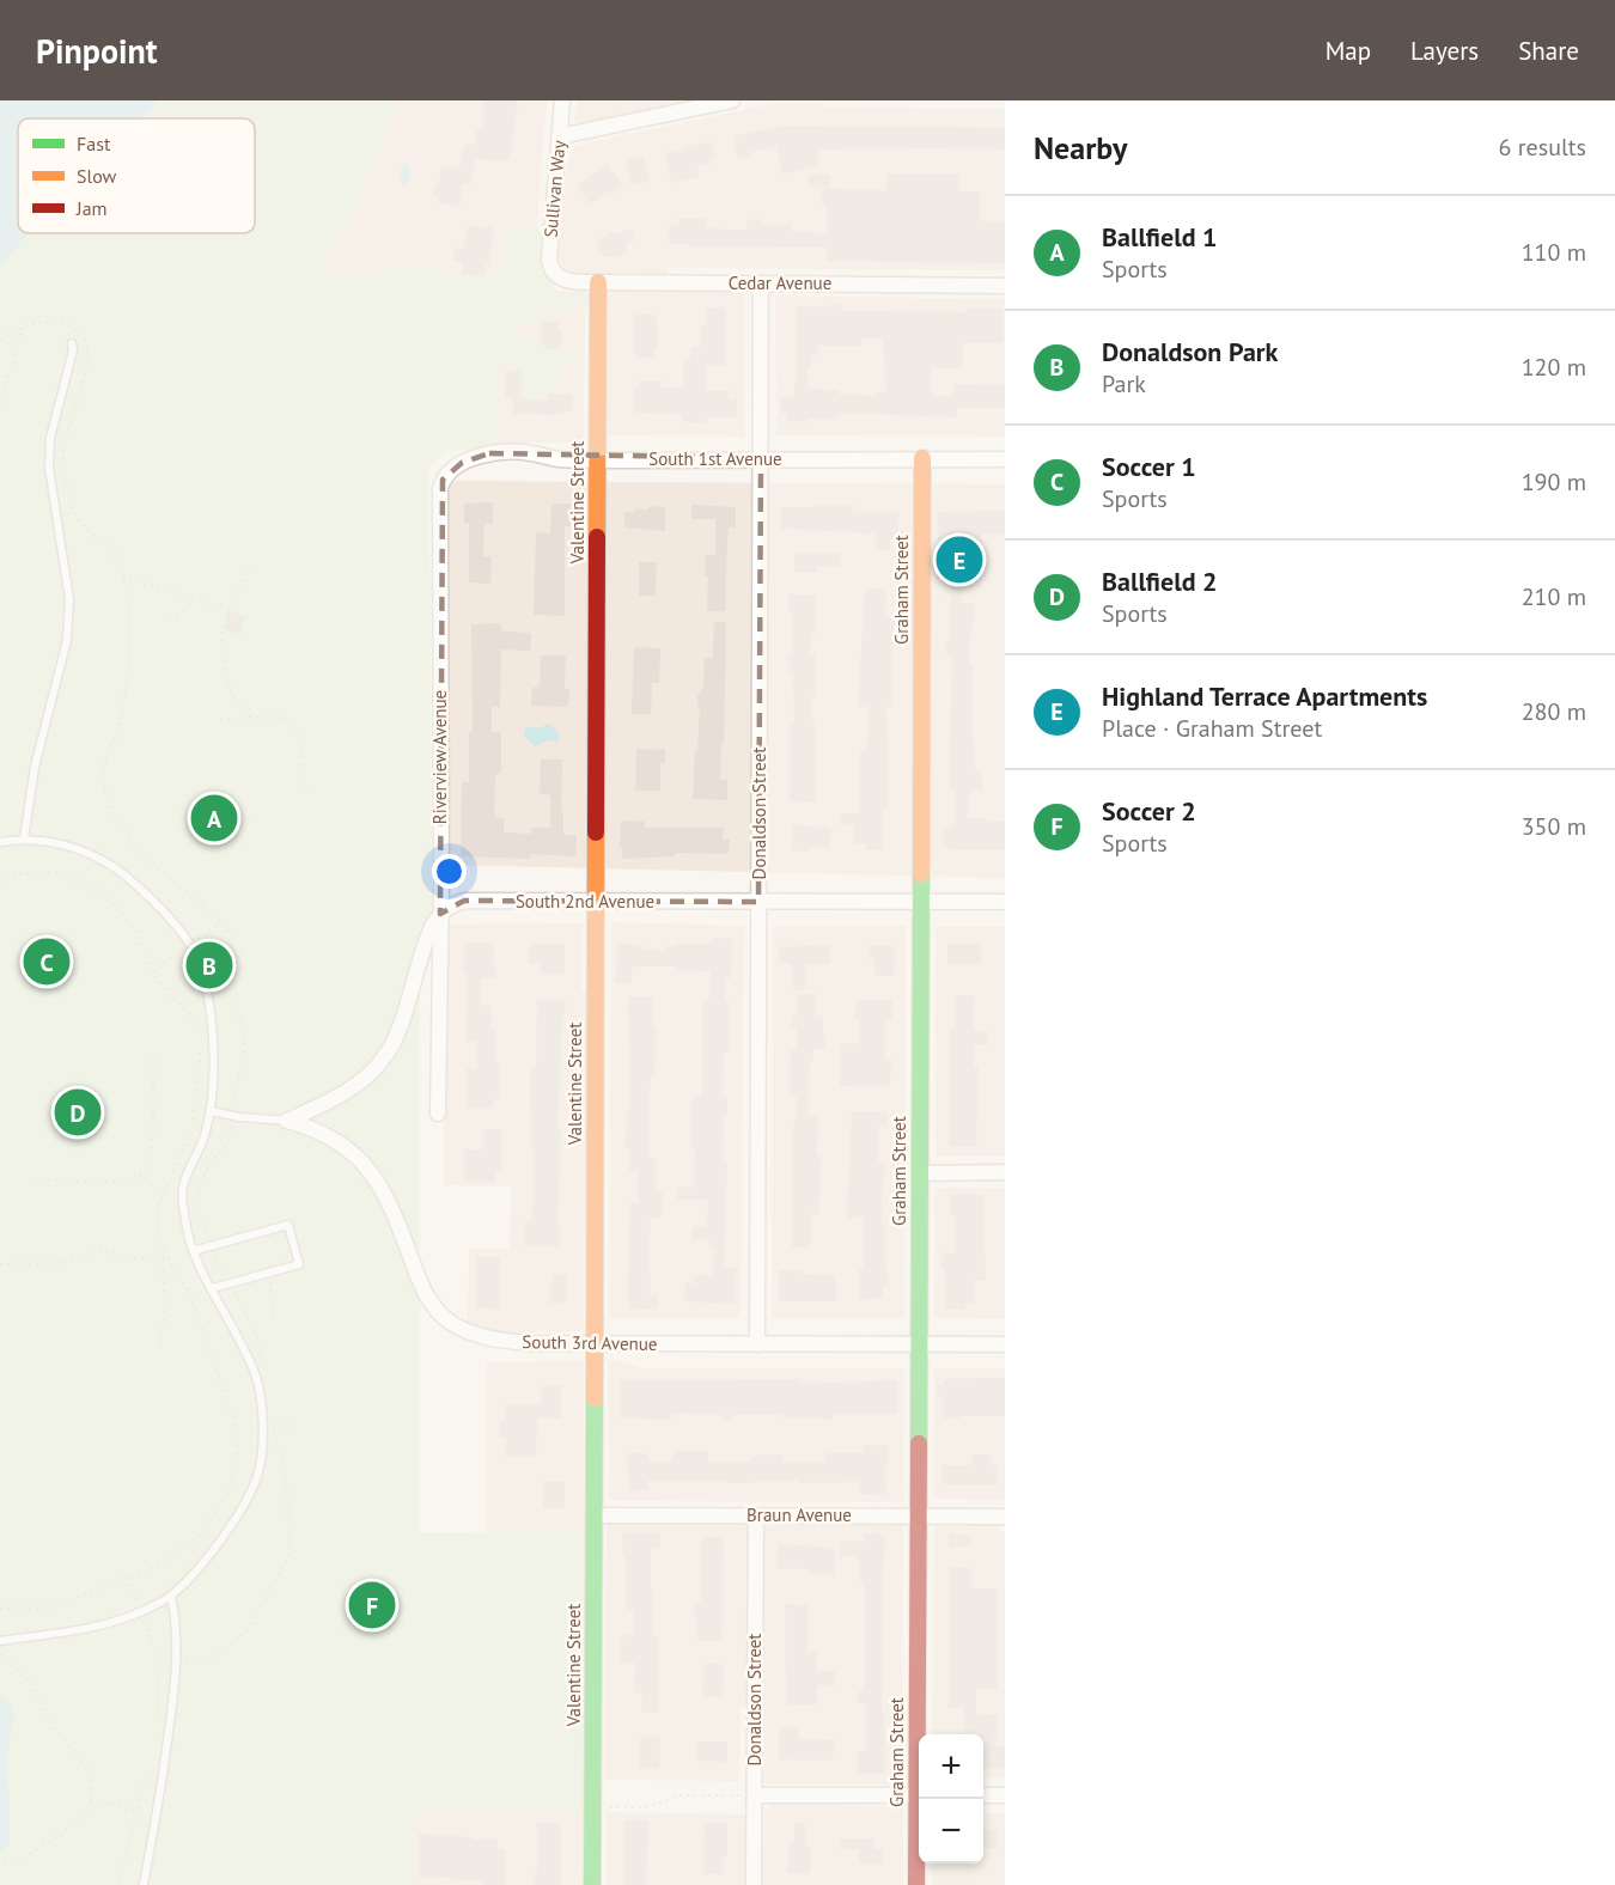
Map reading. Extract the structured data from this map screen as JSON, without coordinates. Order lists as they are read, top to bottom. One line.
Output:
{"streets":{"street":["Sullivan Way","Cedar Avenue","South 1st Avenue","Valentine Street","Graham Street","Riverview Avenue","Donaldson Street","South 2nd Avenue","South 3rd Avenue","Braun Avenue"]},"crossings":[["Sullivan Way","Cedar Avenue"],["Cedar Avenue","Valentine Street"],["Cedar Avenue","Donaldson Street"],["South 1st Avenue","Valentine Street"],["South 1st Avenue","Graham Street"],["South 1st Avenue","Riverview Avenue"],["South 1st Avenue","Donaldson Street"],["Valentine Street","South 2nd Avenue"],["Valentine Street","South 3rd Avenue"],["Valentine Street","Braun Avenue"],["Graham Street","South 2nd Avenue"],["Graham Street","South 3rd Avenue"],["Graham Street","Braun Avenue"],["Riverview Avenue","South 2nd Avenue"],["Donaldson Street","South 2nd Avenue"],["Donaldson Street","South 3rd Avenue"],["Donaldson Street","Braun Avenue"]],"legend":["Fast","Slow","Jam"],"page":{"header":"Pinpoint","nav":["Map","Layers","Share"],"heading":["Nearby","6 results"],"list":[{"mark":"A","name":"Ballfield 1","note":"Sports","value":"110 m"},{"mark":"B","name":"Donaldson Park","note":"Park","value":"120 m"},{"mark":"C","name":"Soccer 1","note":"Sports","value":"190 m"},{"mark":"D","name":"Ballfield 2","note":"Sports","value":"210 m"},{"mark":"E","name":"Highland Terrace Apartments","note":"Place · Graham Street","value":"280 m"},{"mark":"F","name":"Soccer 2","note":"Sports","value":"350 m"}],"pins":["E","A","C","B","D","F"],"map_buttons":["+","−"]}}
